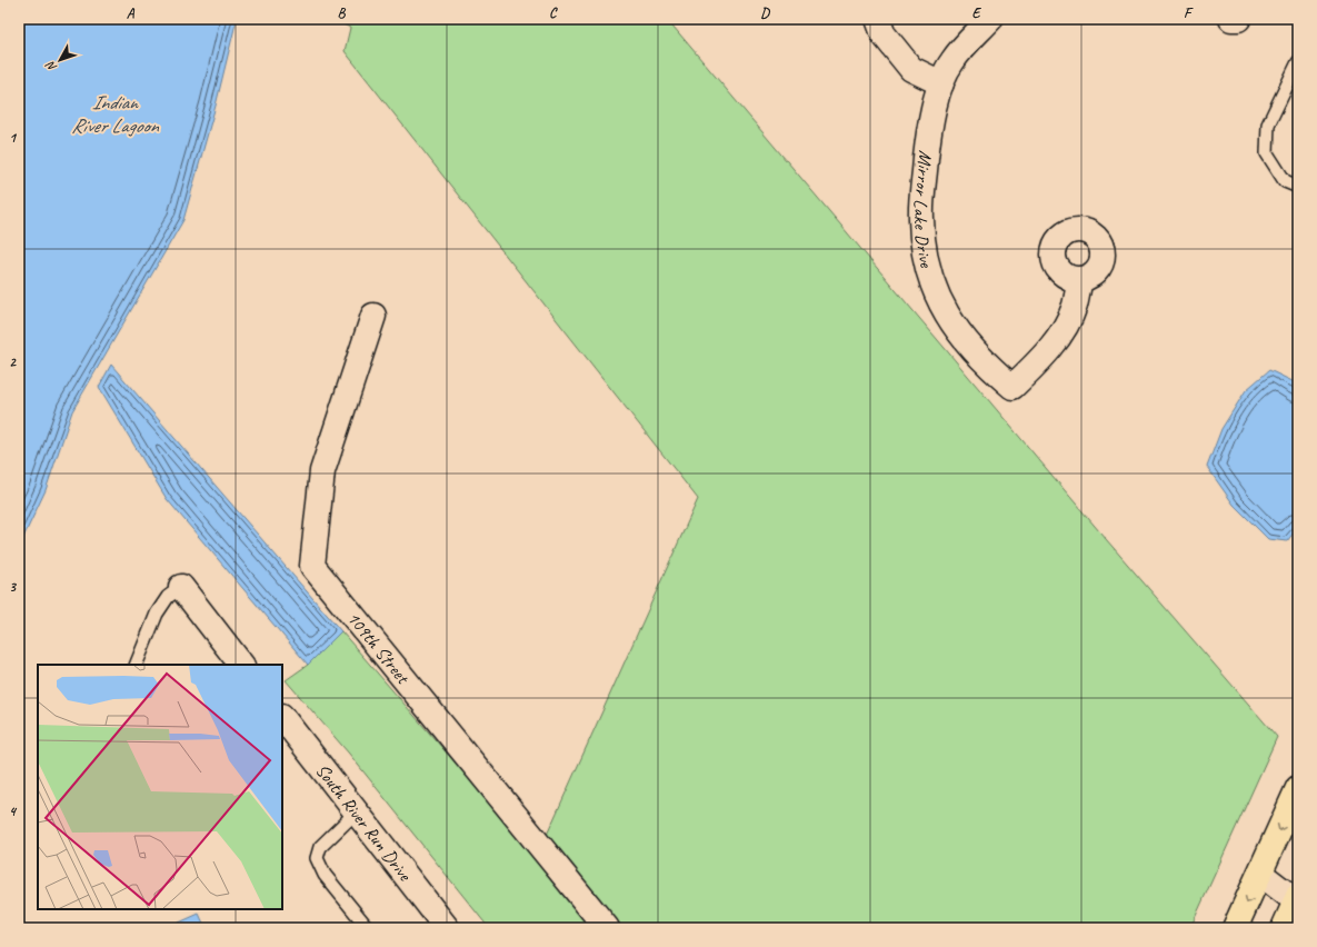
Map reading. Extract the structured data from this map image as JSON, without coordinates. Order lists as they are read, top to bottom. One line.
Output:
{"streets":{"street":["Mirror Lake Drive","109th Street","South River Run Drive"]},"water":["Indian River Lagoon"],"north":"bottom left","grid":{"columns":["A","B","C","D","E","F"],"rows":["1","2","3","4"]}}
